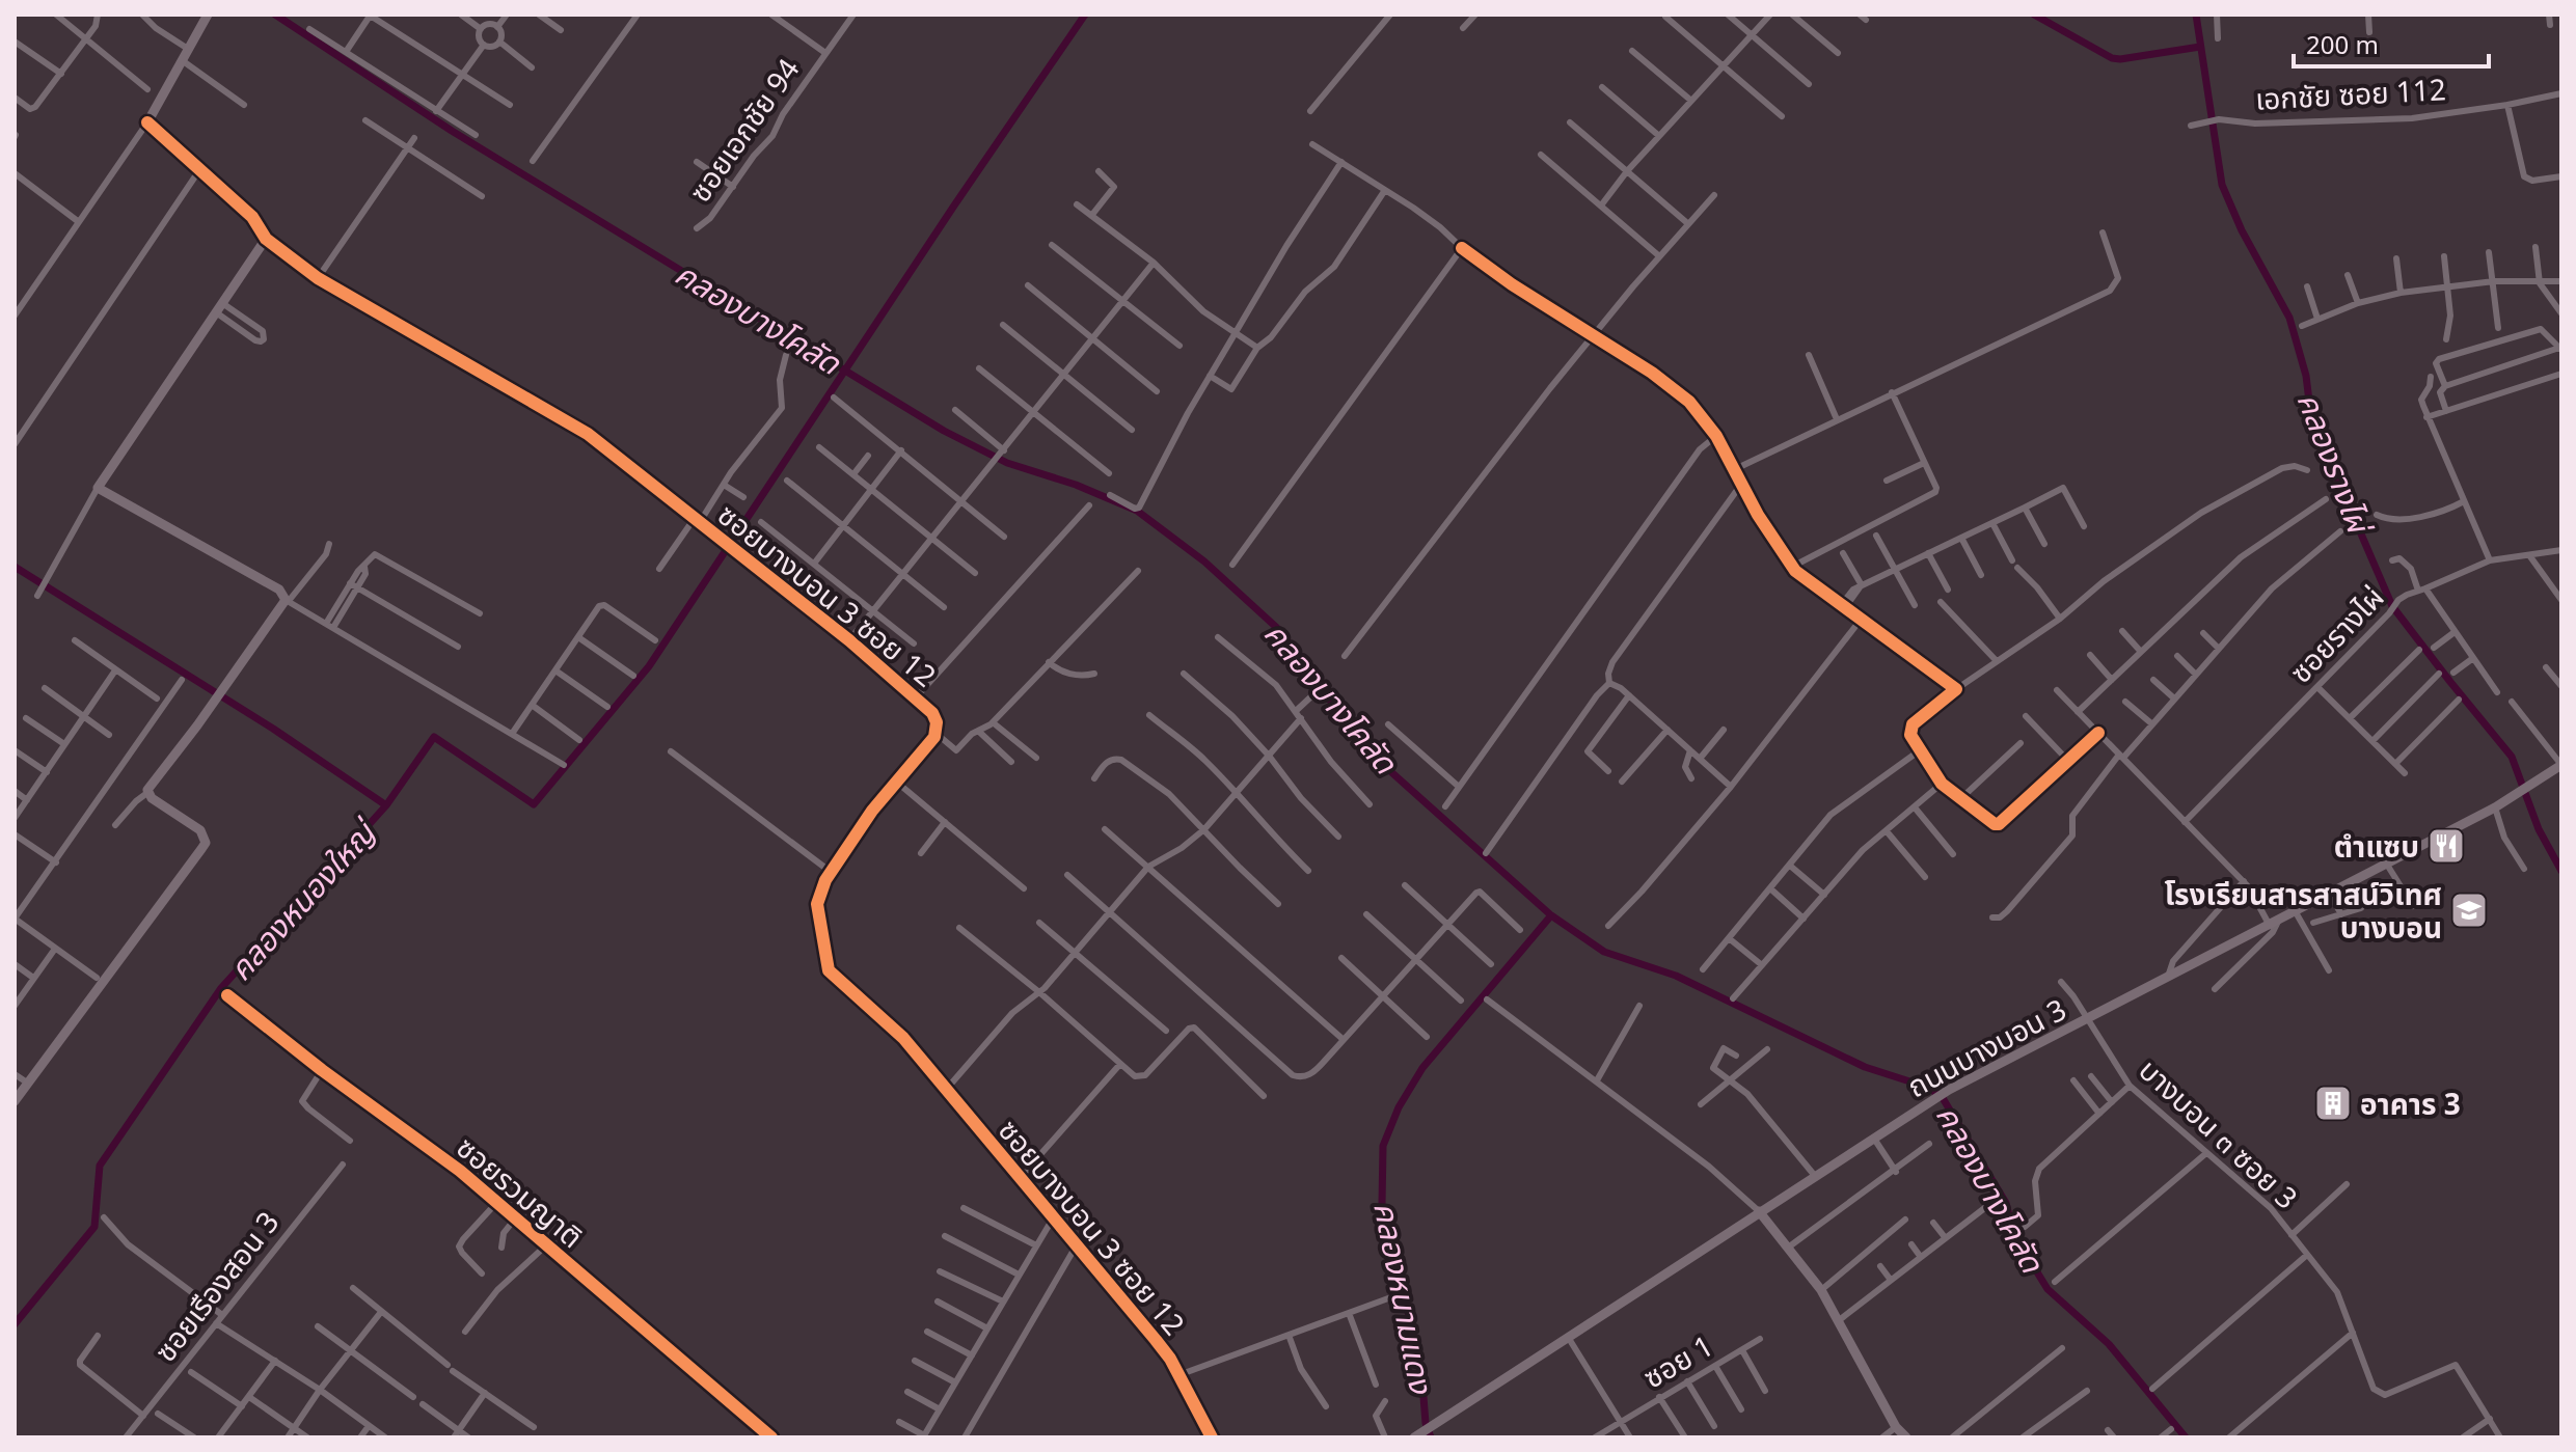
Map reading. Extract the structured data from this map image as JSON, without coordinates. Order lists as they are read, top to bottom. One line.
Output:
{"streets":{"street":["เอกชัย ซอย 112","ซอยเอกชัย 94","ซอยบางบอน 3 ซอย 12","ซอยรางไผ่","ถนนบางบอน 3","บางบอน ๓ ซอย 3","ซอยรวมญาติ","ซอยเรืองสอน 3","ซอย 1"]},"crossings":[["ถนนบางบอน 3","บางบอน ๓ ซอย 3"]],"water":["คลองบางโคลัด","คลองรางไผ่","คลองหนองใหญ่","คลองหนามแดง"],"places":{"restaurant":["ตำแซบ"],"school or university":["โรงเรียนสารสาสน์วิเทศ บางบอน"],"building":["อาคาร 3"]},"scale_bar":"200 m"}
